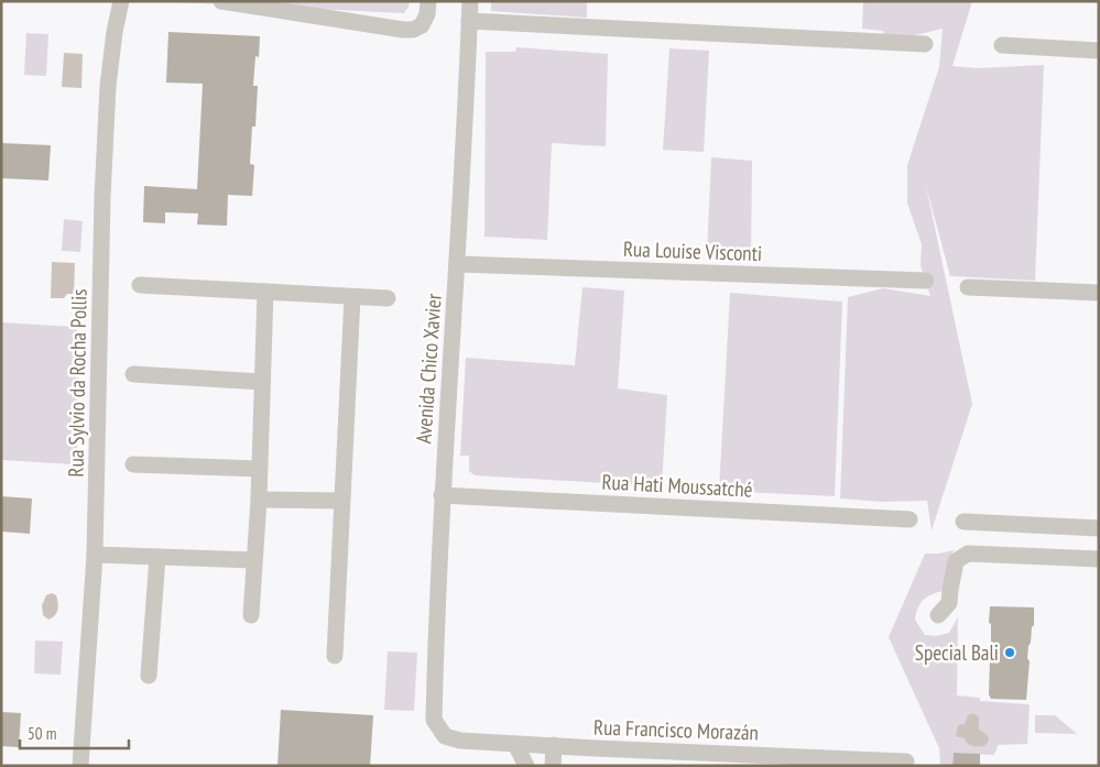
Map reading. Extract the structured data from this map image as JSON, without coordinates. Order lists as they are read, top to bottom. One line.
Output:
{"streets":{"street":["Rua Louise Visconti","Avenida Chico Xavier","Rua Sylvio da Rocha Pollis","Rua Hati Moussatché","Rua Francisco Morazán"]},"crossings":[["Rua Louise Visconti","Avenida Chico Xavier"],["Avenida Chico Xavier","Rua Hati Moussatché"],["Avenida Chico Xavier","Rua Francisco Morazán"]],"places":["Special Bali"],"scale_bar":"50 m"}
